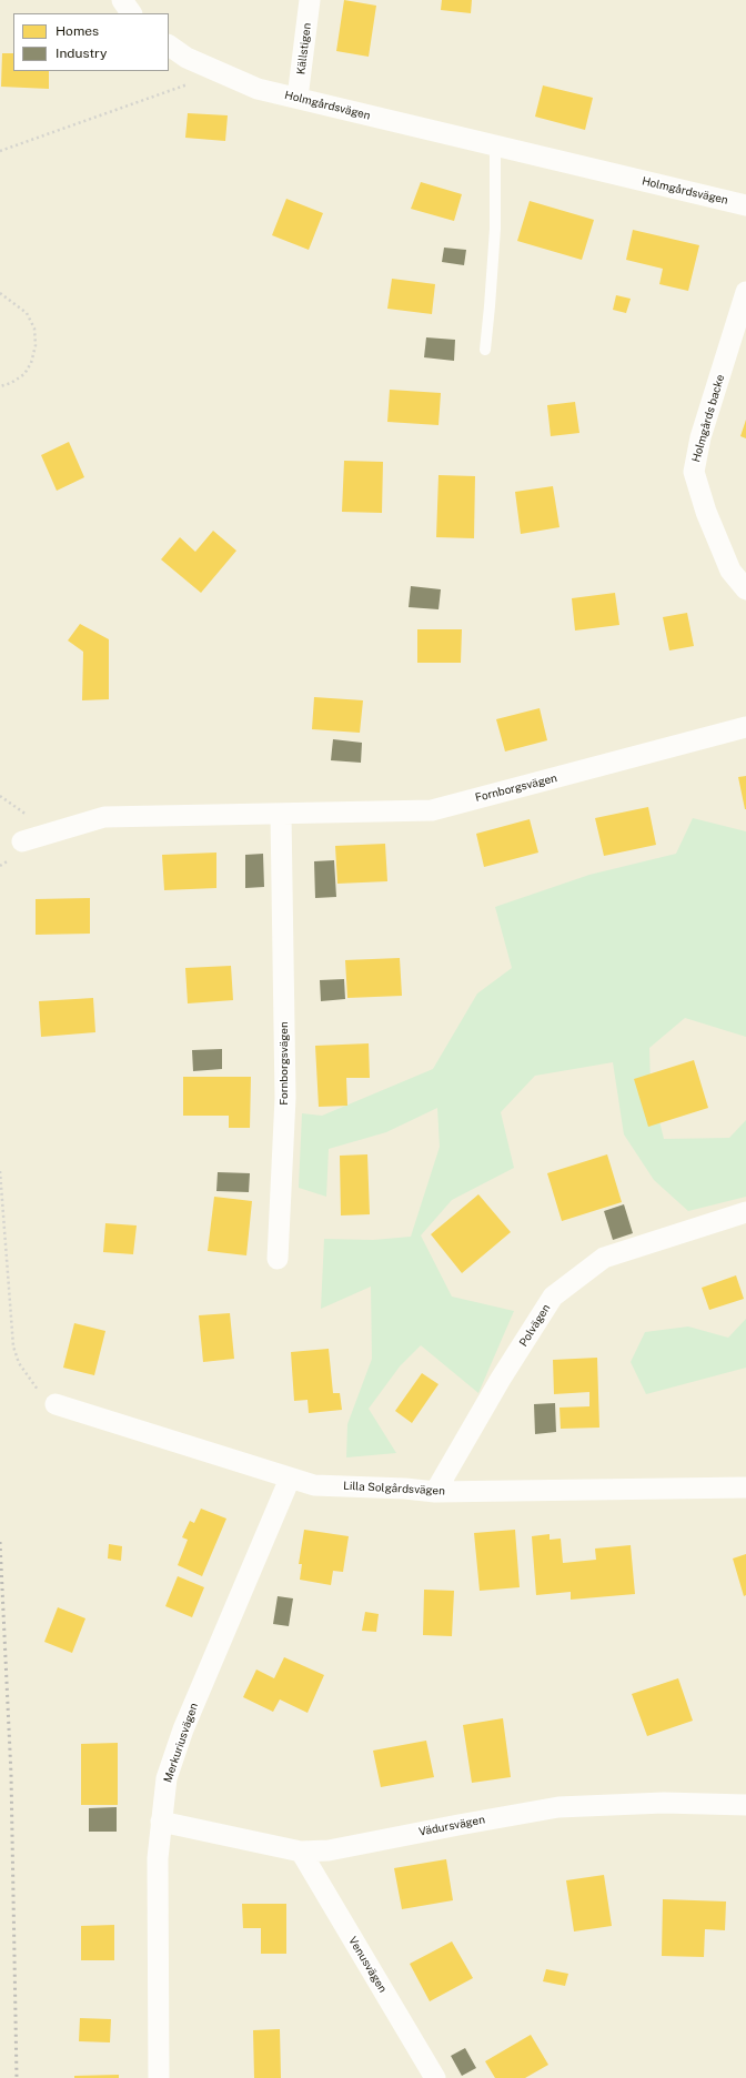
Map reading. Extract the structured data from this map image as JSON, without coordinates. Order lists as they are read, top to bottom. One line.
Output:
{"streets":{"street":["Källstigen","Holmgårdsvägen","Holmgårds backe","Fornborgsvägen","Polvägen","Lilla Solgårdsvägen","Merkuriusvägen","Vädursvägen","Venusvägen"]},"crossings":[["Källstigen","Holmgårdsvägen"],["Polvägen","Lilla Solgårdsvägen"],["Lilla Solgårdsvägen","Merkuriusvägen"],["Merkuriusvägen","Vädursvägen"],["Vädursvägen","Venusvägen"]],"legend":["Homes","Industry"]}
